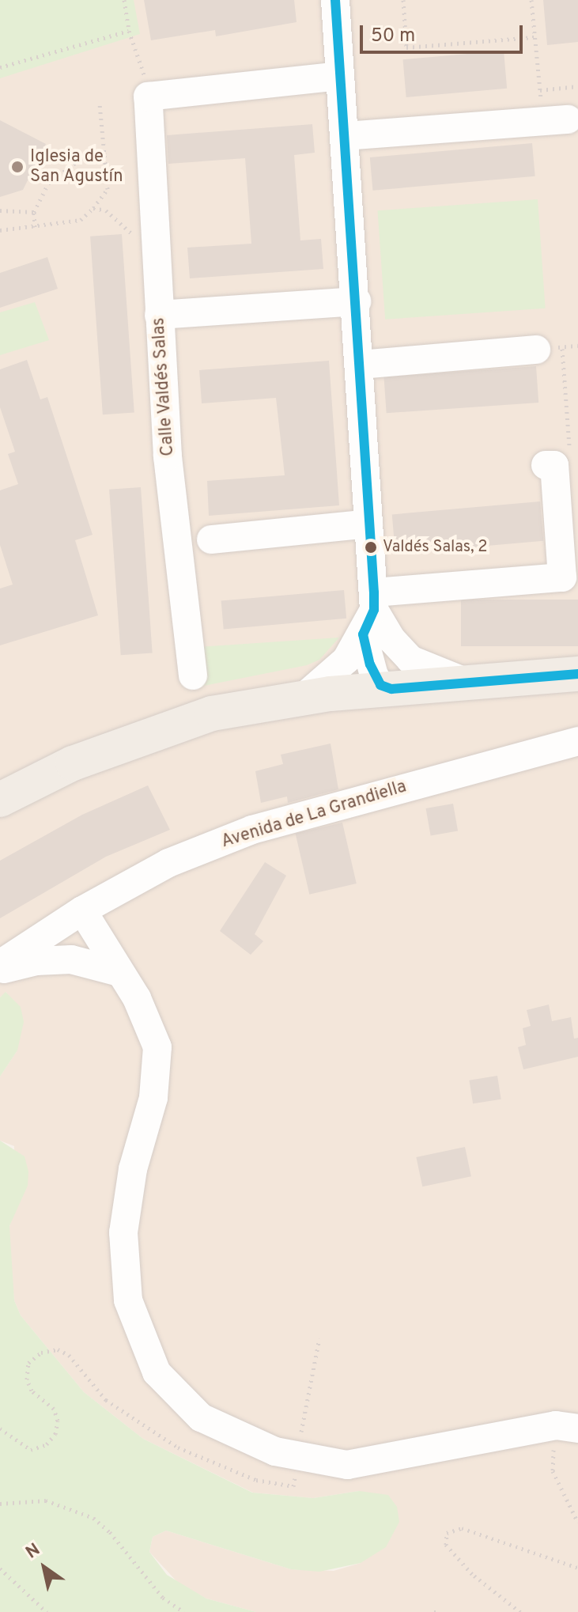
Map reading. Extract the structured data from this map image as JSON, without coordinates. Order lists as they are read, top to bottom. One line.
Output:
{"streets":{"street":["Calle Valdés Salas","Avenida de La Grandiella"]},"places":["Iglesia de San Agustín","Valdés Salas, 2"],"scale_bar":"50 m","north":"top left"}
